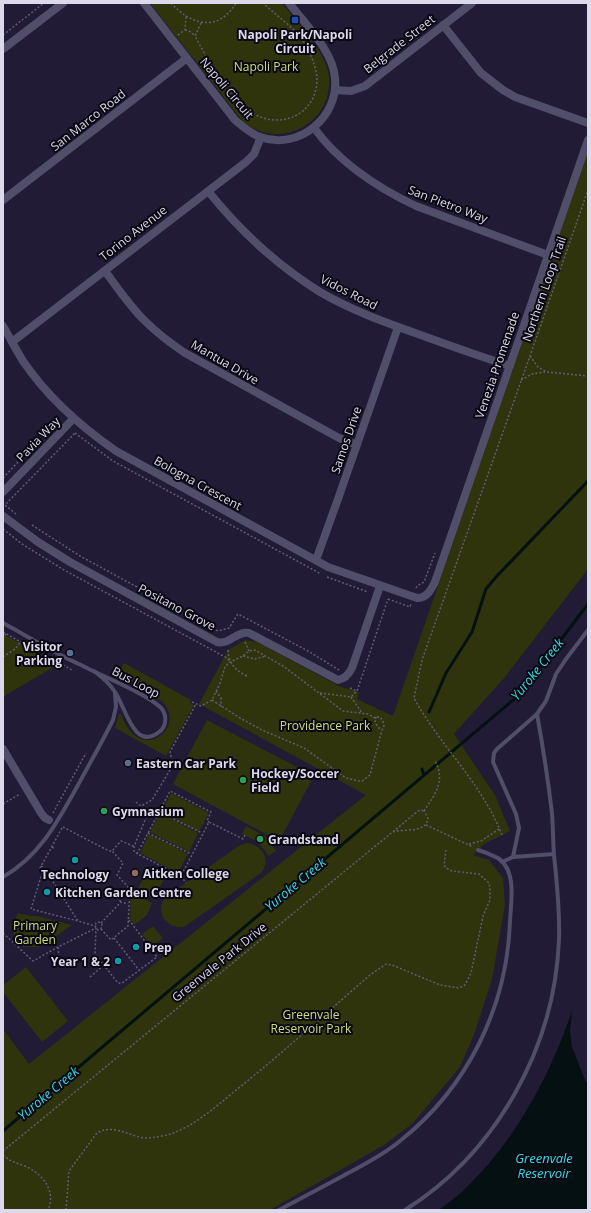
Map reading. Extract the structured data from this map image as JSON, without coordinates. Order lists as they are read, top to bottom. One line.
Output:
{"streets":{"street":["Belgrade Street","Napoli Circuit","San Marco Road","San Pietro Way","Torino Avenue","Vidos Road","Mantua Drive","Venezia Promenade","Pavia Way","Samos Drive","Bologna Crescent","Positano Grove"],"lane":["Bus Loop"],"path":["Northern Loop Trail","Greenvale Park Drive"]},"crossings":[["Belgrade Street","Napoli Circuit"],["Napoli Circuit","San Marco Road"],["Napoli Circuit","San Pietro Way"],["Napoli Circuit","Torino Avenue"],["San Pietro Way","Venezia Promenade"],["Torino Avenue","Vidos Road"],["Torino Avenue","Mantua Drive"],["Torino Avenue","Bologna Crescent"],["Vidos Road","Venezia Promenade"],["Vidos Road","Samos Drive"],["Mantua Drive","Samos Drive"],["Venezia Promenade","Bologna Crescent"],["Pavia Way","Bologna Crescent"],["Samos Drive","Bologna Crescent"],["Bologna Crescent","Positano Grove"]],"water":["Yuroke Creek","Greenvale Reservoir"],"parks":["Napoli Park","Providence Park","Primary Garden","Greenvale Reservoir Park"],"places":{"transit":["Napoli Park/Napoli Circuit"],"other":["Visitor Parking","Eastern Car Park","Hockey/Soccer Field","Gymnasium","Grandstand","Technology","Aitken College","Kitchen Garden Centre","Prep","Year 1 & 2"]}}
